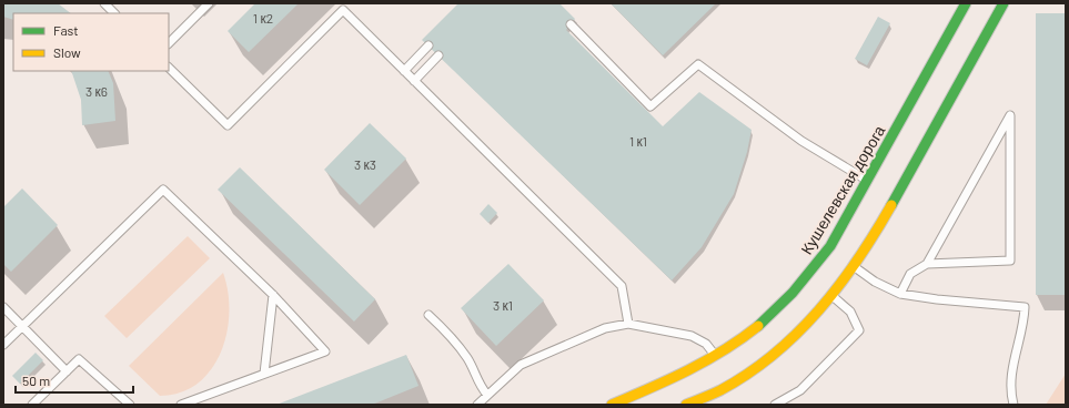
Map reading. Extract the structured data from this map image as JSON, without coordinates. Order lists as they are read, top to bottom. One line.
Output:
{"streets":{"main road":["Кушелевская дорога"]},"house_numbers":["1 к2","3 к6","1 к1","3 к3","3 к1"],"legend":["Fast","Slow"],"scale_bar":"50 m"}
